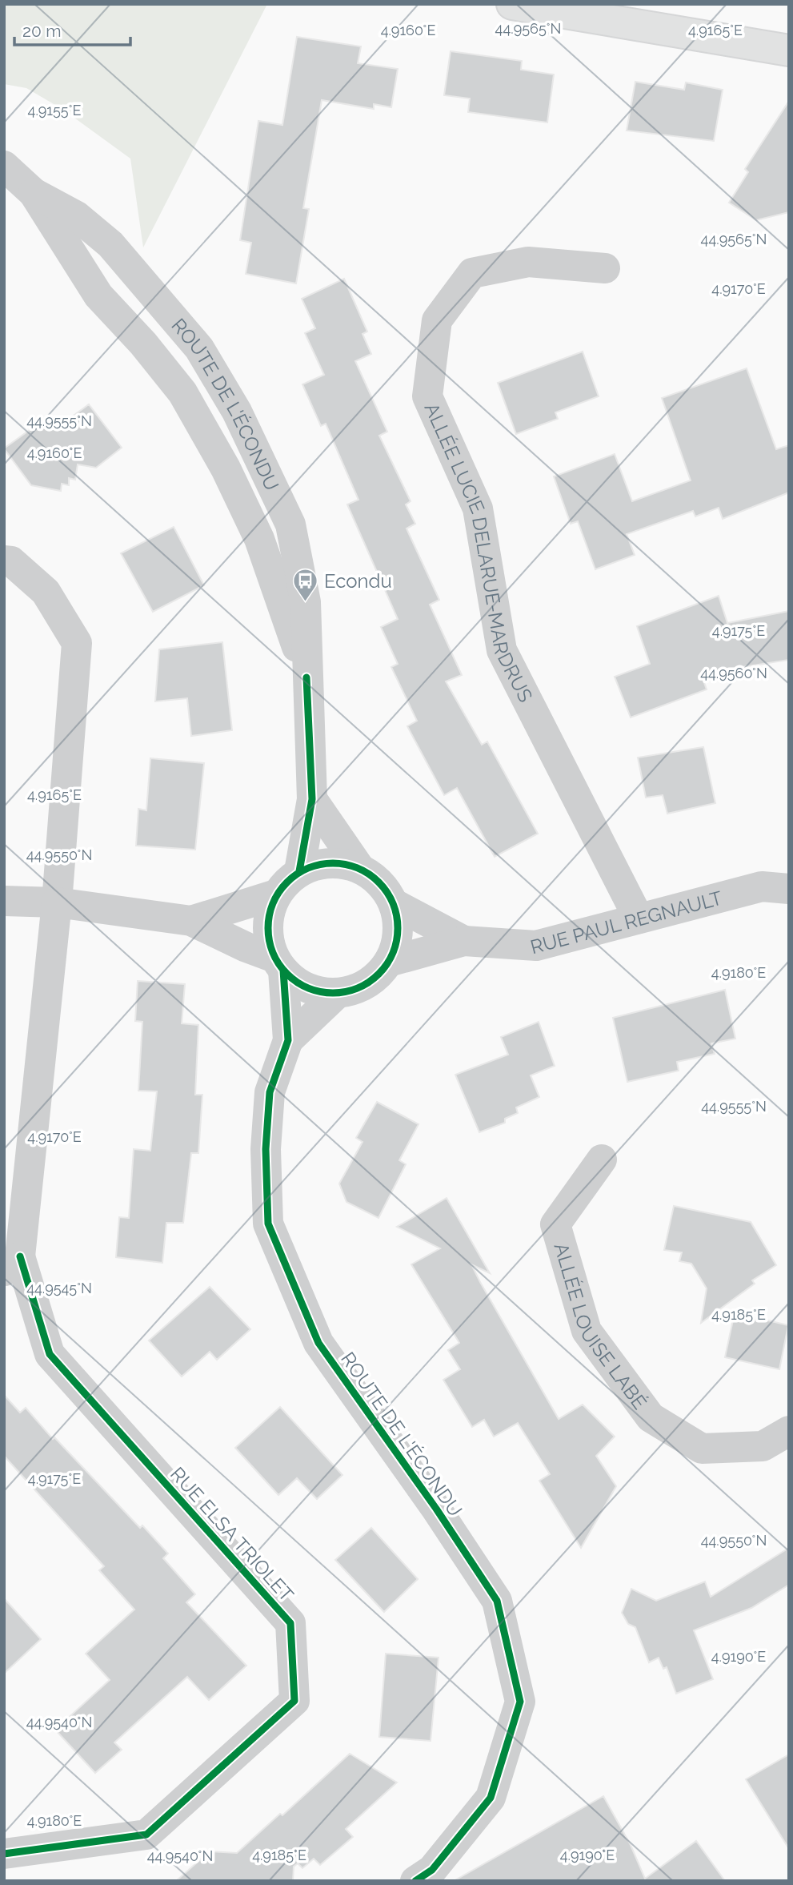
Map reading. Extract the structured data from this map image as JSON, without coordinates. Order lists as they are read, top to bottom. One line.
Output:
{"streets":{"street":["ROUTE DE L'ÉCONDU","ALLÉE LUCIE DELARUE-MARDRUS","RUE PAUL REGNAULT","ALLÉE LOUISE LABÉ","RUE ELSA TRIOLET"]},"crossings":[["ROUTE DE L'ÉCONDU","RUE PAUL REGNAULT"],["ALLÉE LUCIE DELARUE-MARDRUS","RUE PAUL REGNAULT"]],"places":{"bus stop":["Econdu"]},"scale_bar":"20 m","coordinates":["44.9565°N","4.9165°E","4.9160°E","4.9155°E","4.9170°E","44.9555°N","4.9175°E","44.9560°N","44.9550°N","4.9180°E","44.9545°N","4.9185°E","4.9190°E","44.9540°N"]}
